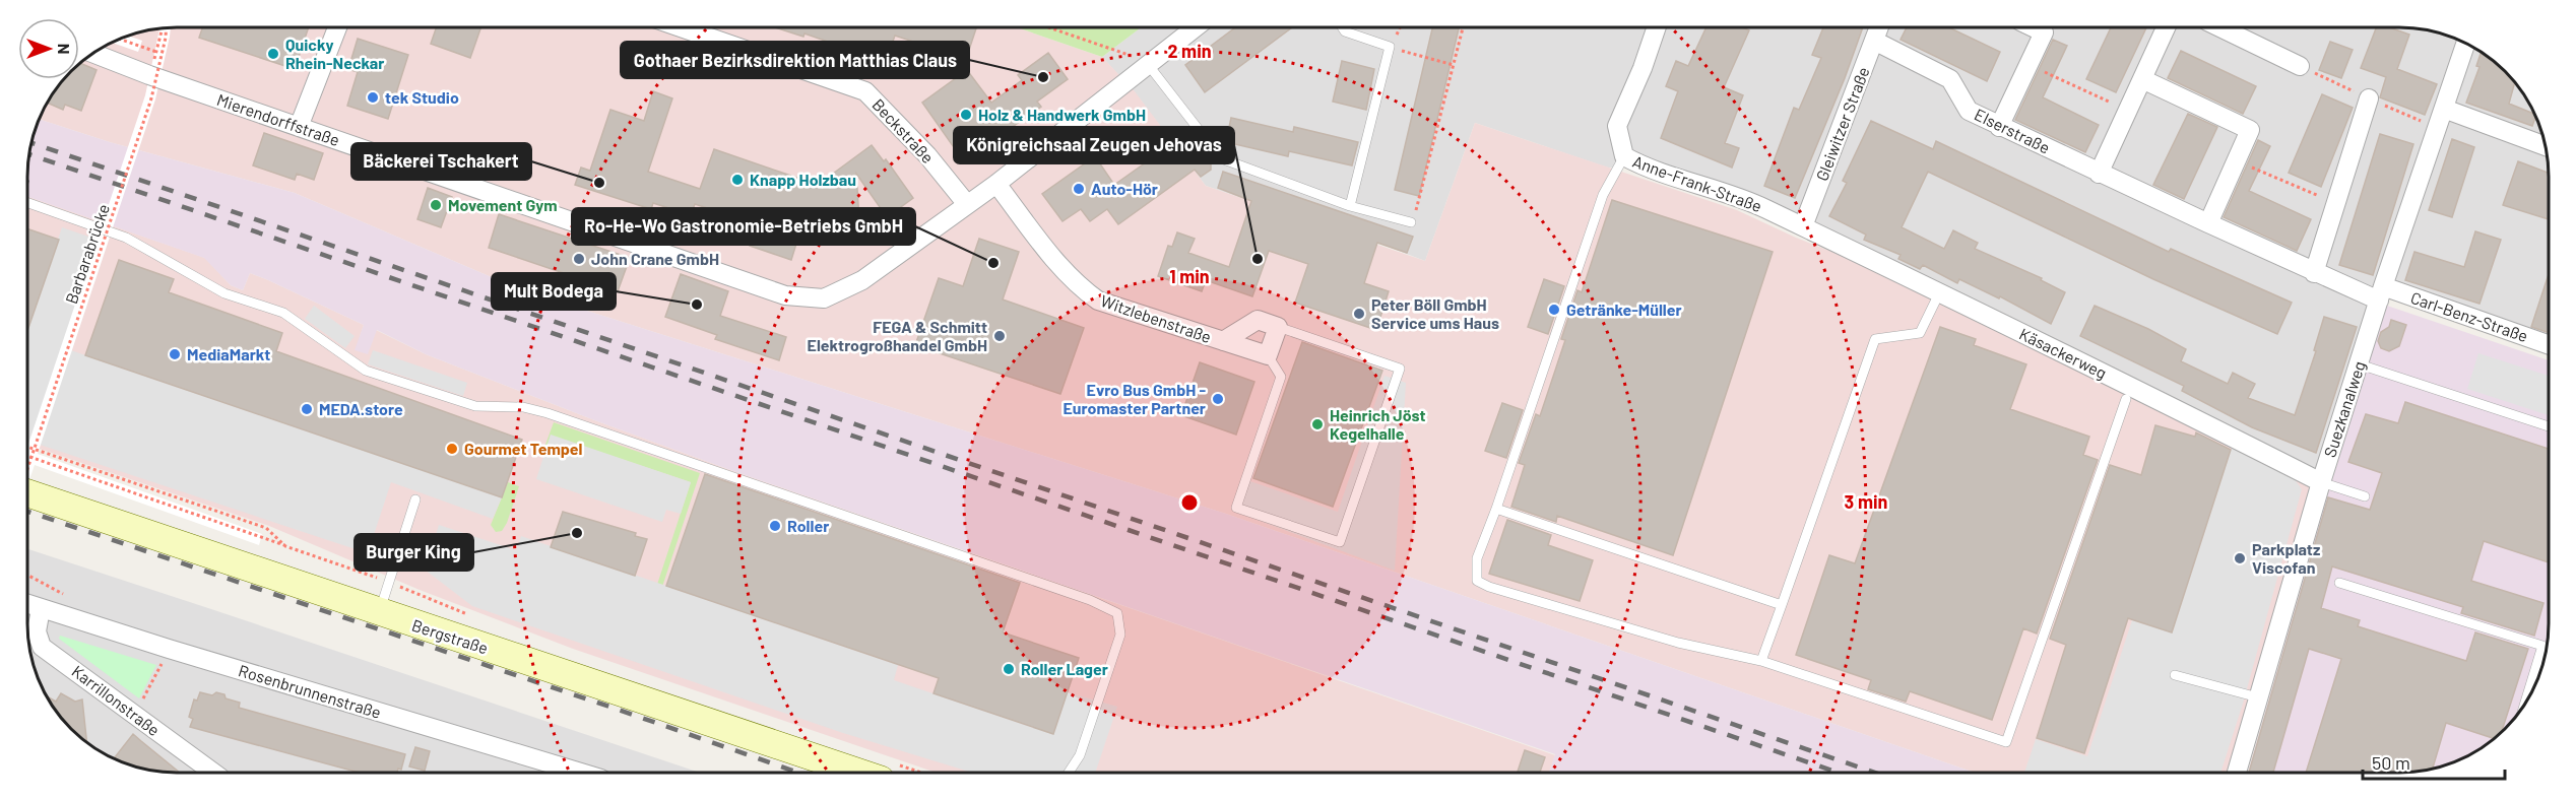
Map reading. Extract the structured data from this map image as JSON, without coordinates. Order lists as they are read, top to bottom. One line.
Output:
{"streets":{"main road":["Bergstraße"],"street":["Mierendorffstraße","Gleiwitzer Straße","Beckstraße","Elserstraße","Anne-Frank-Straße","Carl-Benz-Straße","Witzlebenstraße","Käsackerweg","Suezkanalweg","Rosenbrunnenstraße","Karrillonstraße"],"path":["Barbarabrücke"]},"crossings":[["Mierendorffstraße","Beckstraße"],["Mierendorffstraße","Witzlebenstraße"],["Gleiwitzer Straße","Elserstraße"],["Gleiwitzer Straße","Anne-Frank-Straße"],["Gleiwitzer Straße","Käsackerweg"],["Elserstraße","Carl-Benz-Straße"],["Elserstraße","Suezkanalweg"],["Anne-Frank-Straße","Käsackerweg"],["Carl-Benz-Straße","Suezkanalweg"],["Käsackerweg","Suezkanalweg"],["Rosenbrunnenstraße","Karrillonstraße"]],"places":["Quicky Rhein-Neckar","Gothaer Bezirksdirektion Matthias Claus","tek Studio","Holz & Handwerk GmbH","Knapp Holzbau","Bäckerei Tschakert","Auto-Hör","Movement Gym","John Crane GmbH","Königreichsaal Zeugen Jehovas","Ro-He-Wo Gastronomie-Betriebs GmbH","Mult Bodega","Getränke-Müller","Peter Böll GmbH Service ums Haus","FEGA & Schmitt Elektrogroßhandel GmbH","MediaMarkt","Evro Bus GmbH - Euromaster Partner","MEDA.store","Heinrich Jöst Kegelhalle","Gourmet Tempel","Roller","Burger King","Parkplatz Viscofan","Roller Lager"],"scale_bar":"50 m","north":"right","rings":["2 min","1 min","3 min"]}
